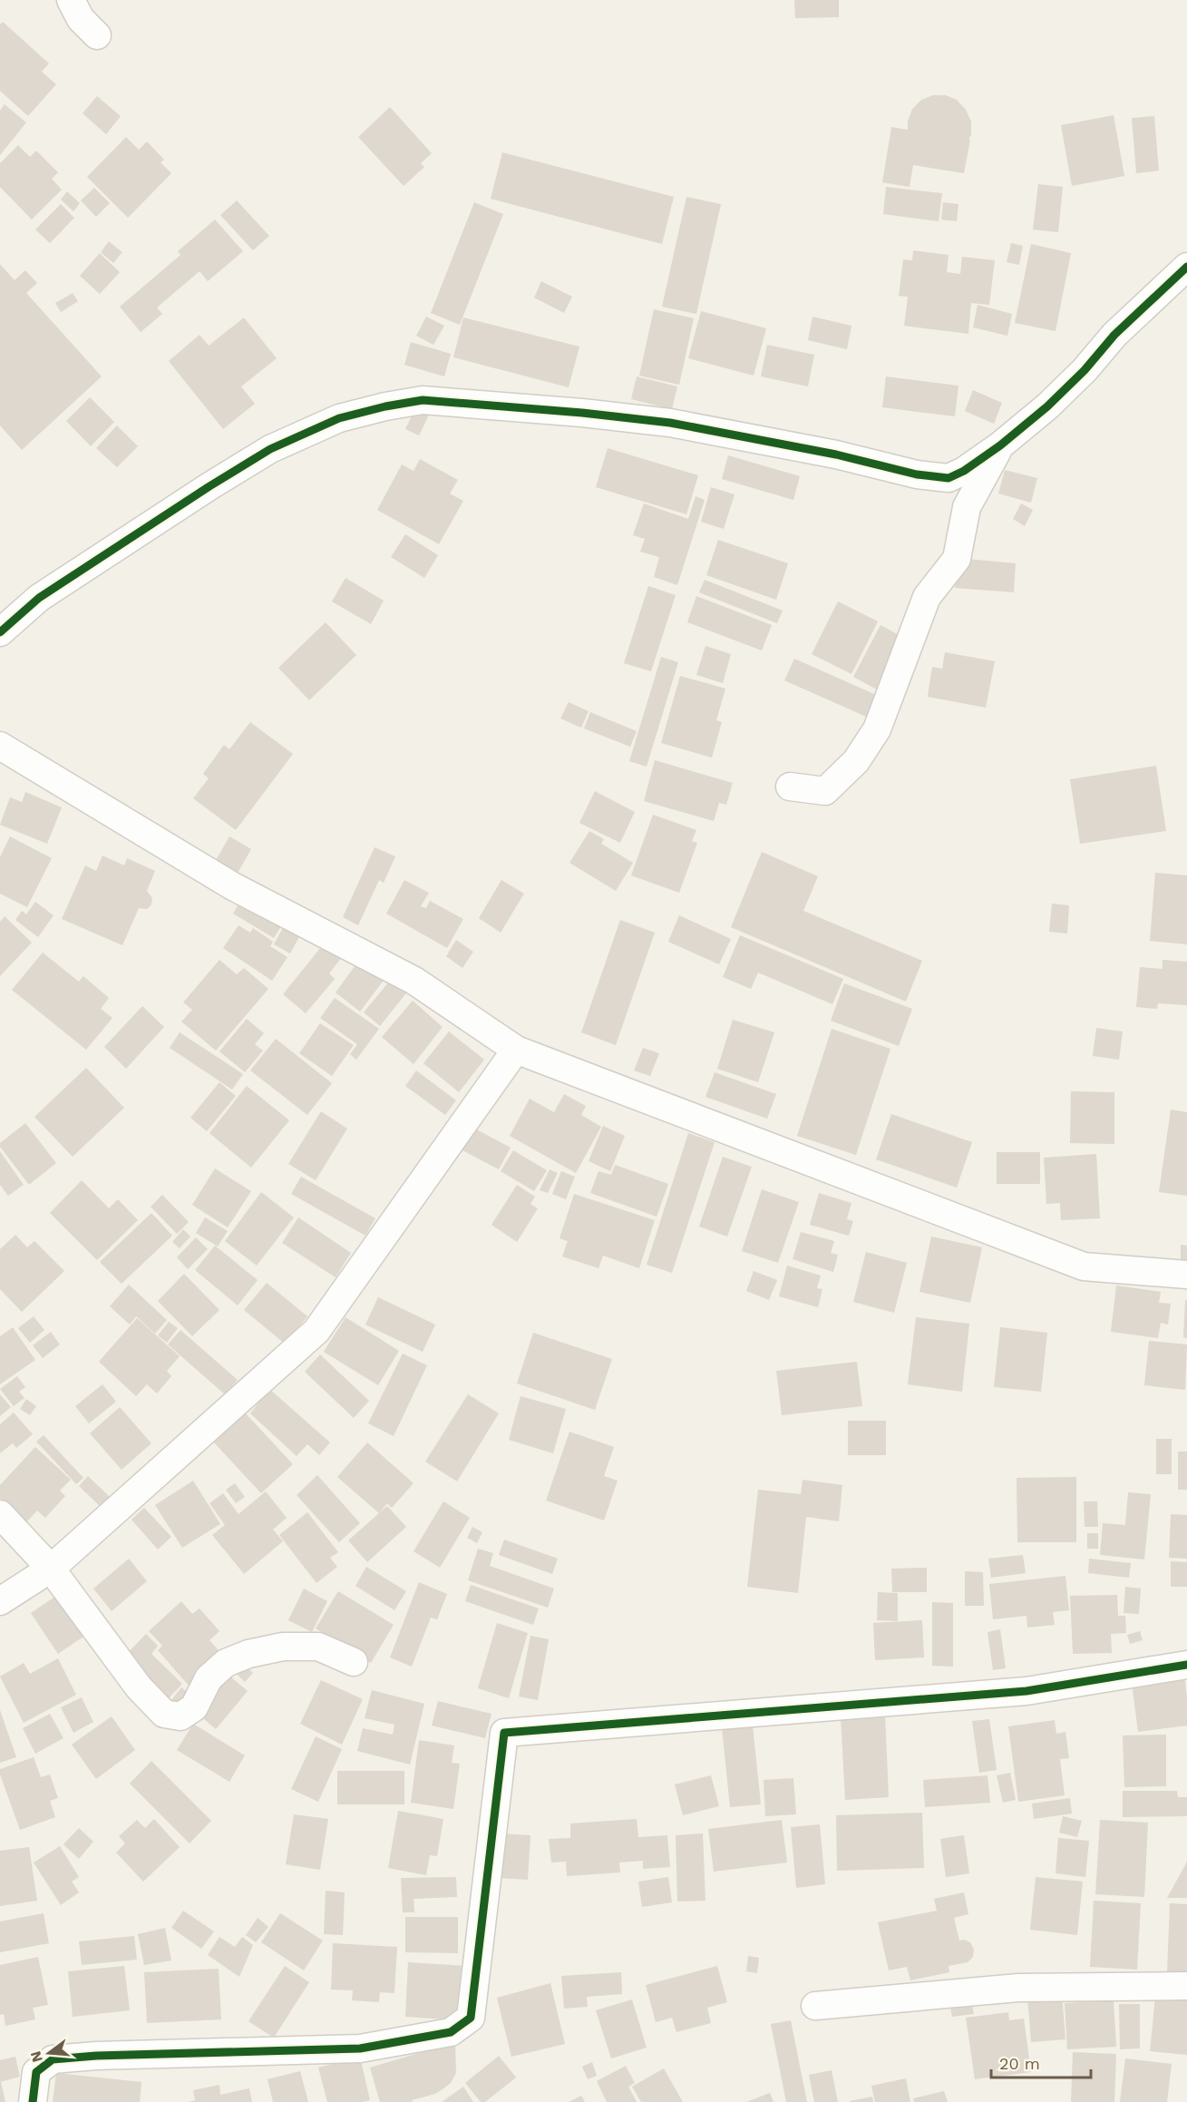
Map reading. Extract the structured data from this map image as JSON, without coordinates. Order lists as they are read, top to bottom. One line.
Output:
{"scale_bar":"20 m","north":"left"}
